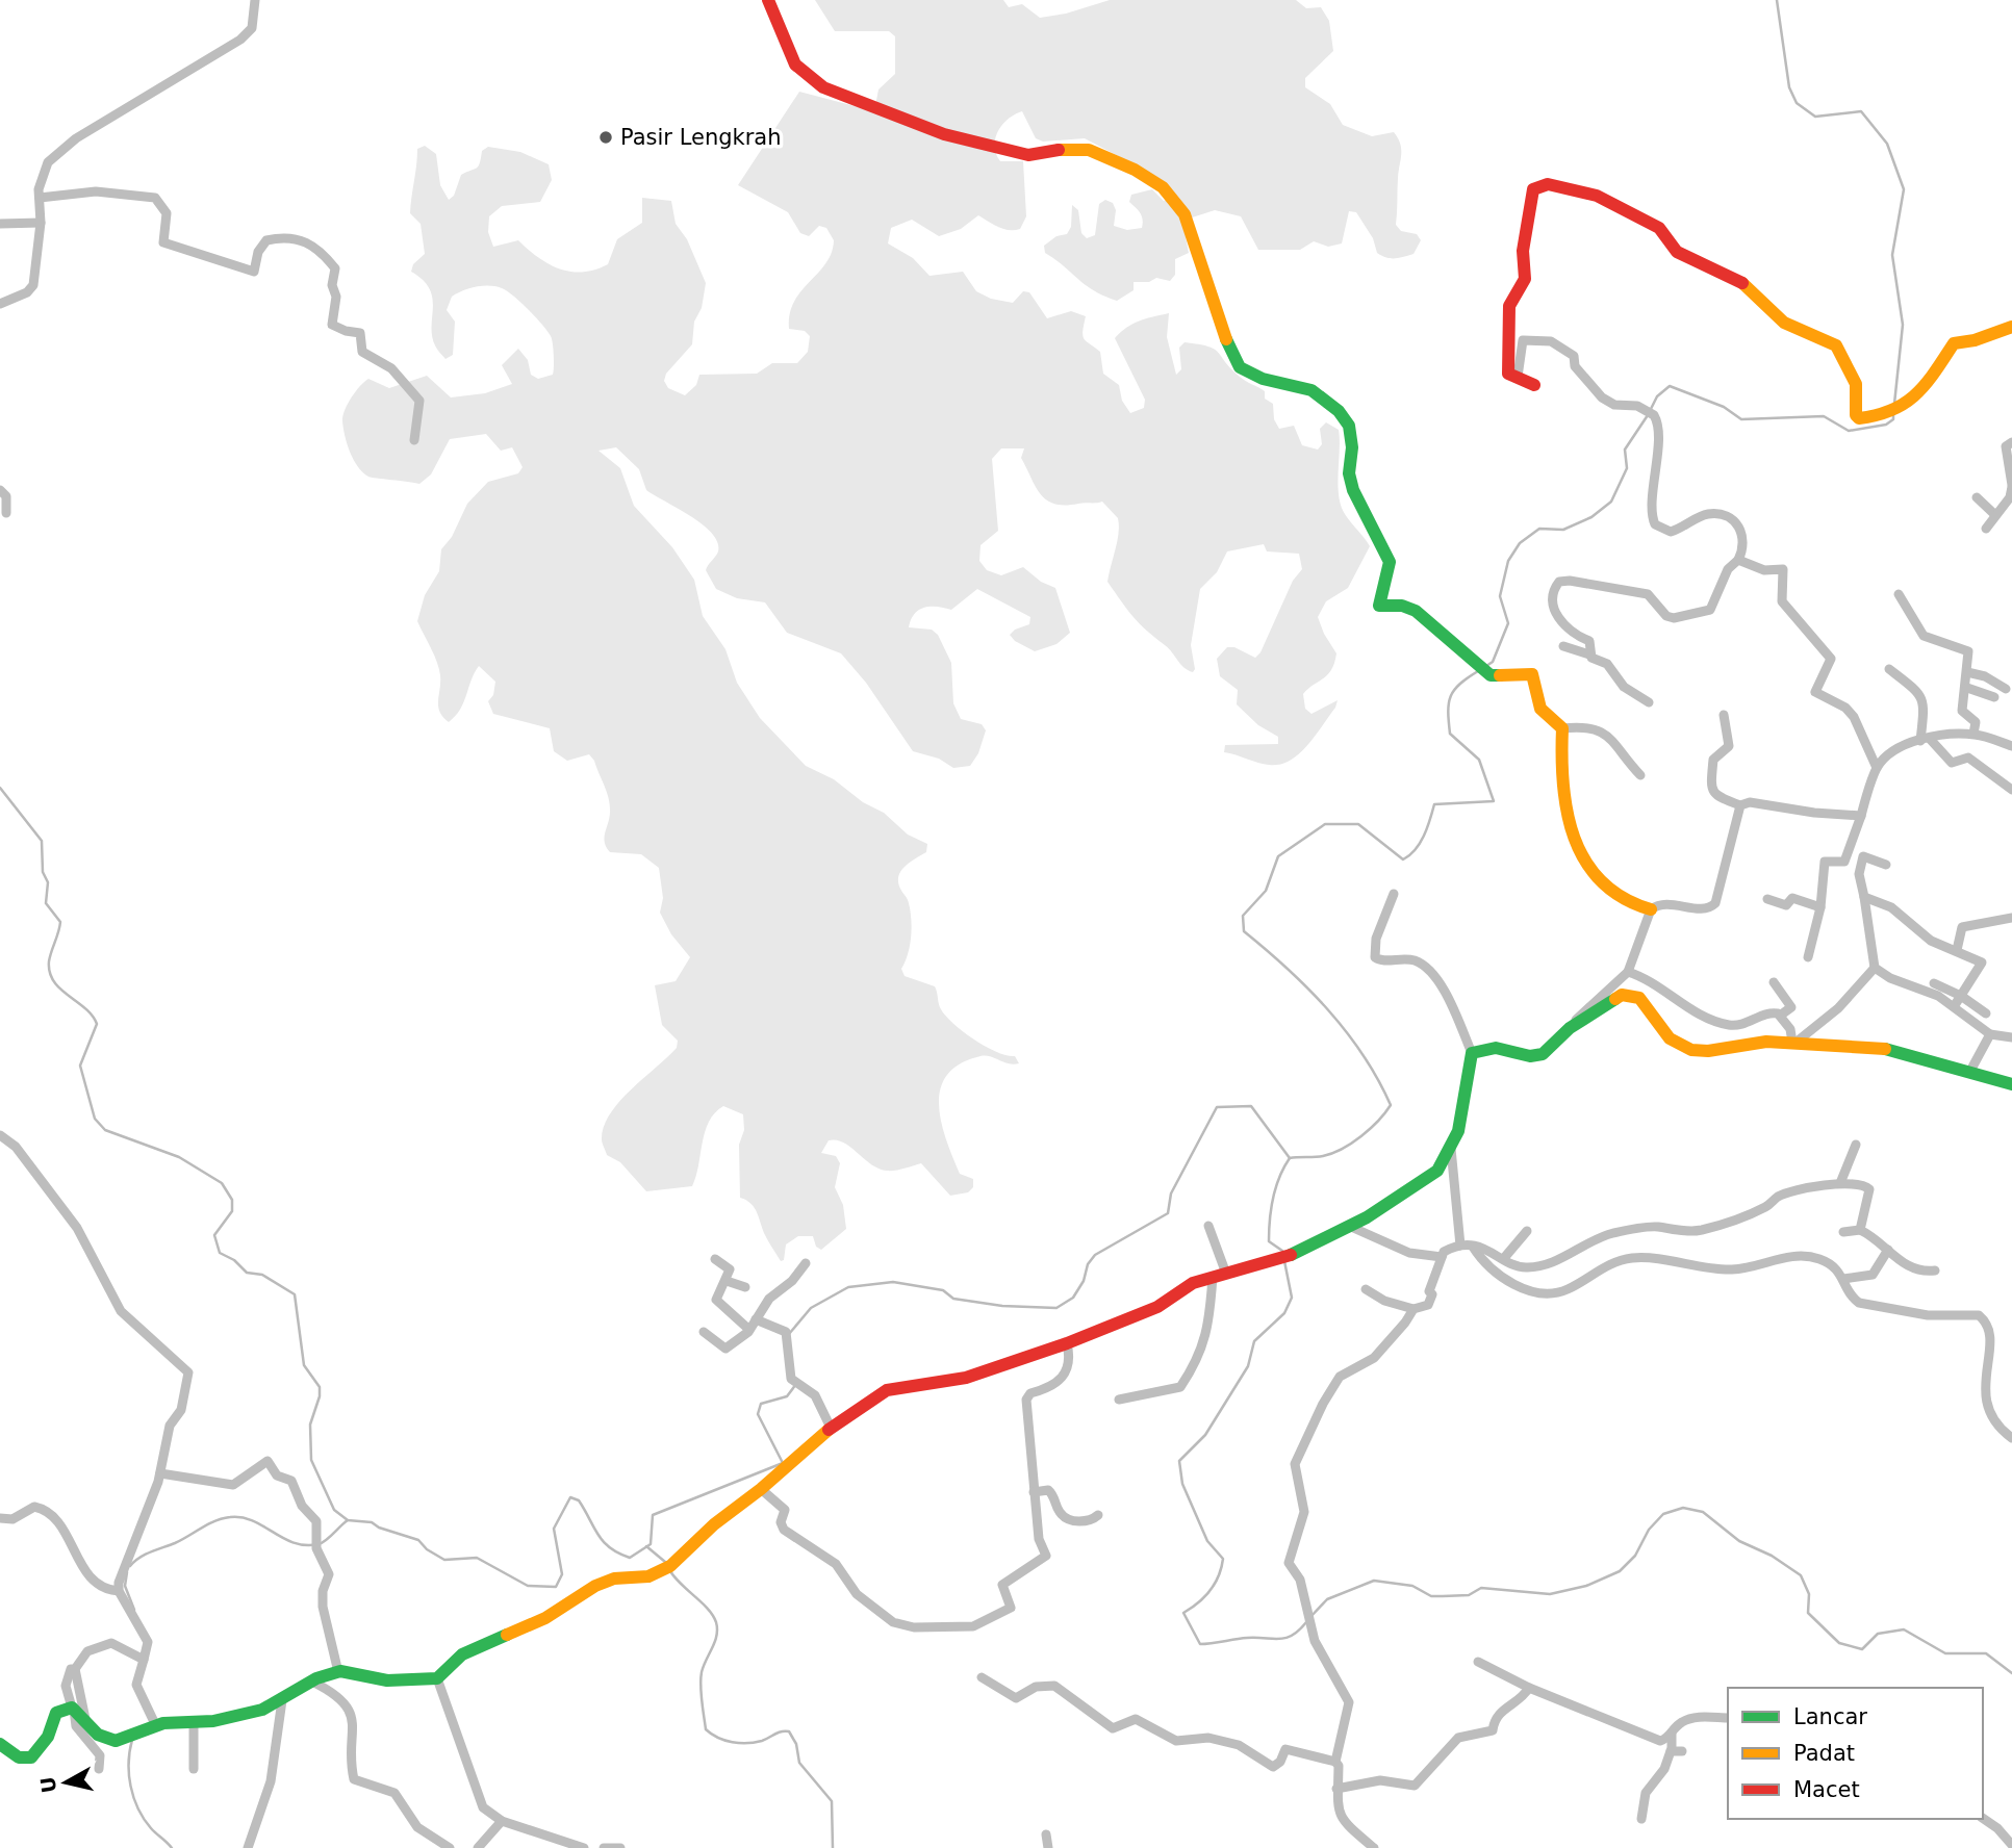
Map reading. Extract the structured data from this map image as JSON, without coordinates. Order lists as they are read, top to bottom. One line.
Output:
{"places":["Pasir Lengkrah"],"legend":["Lancar","Padat","Macet"],"north":"left"}
